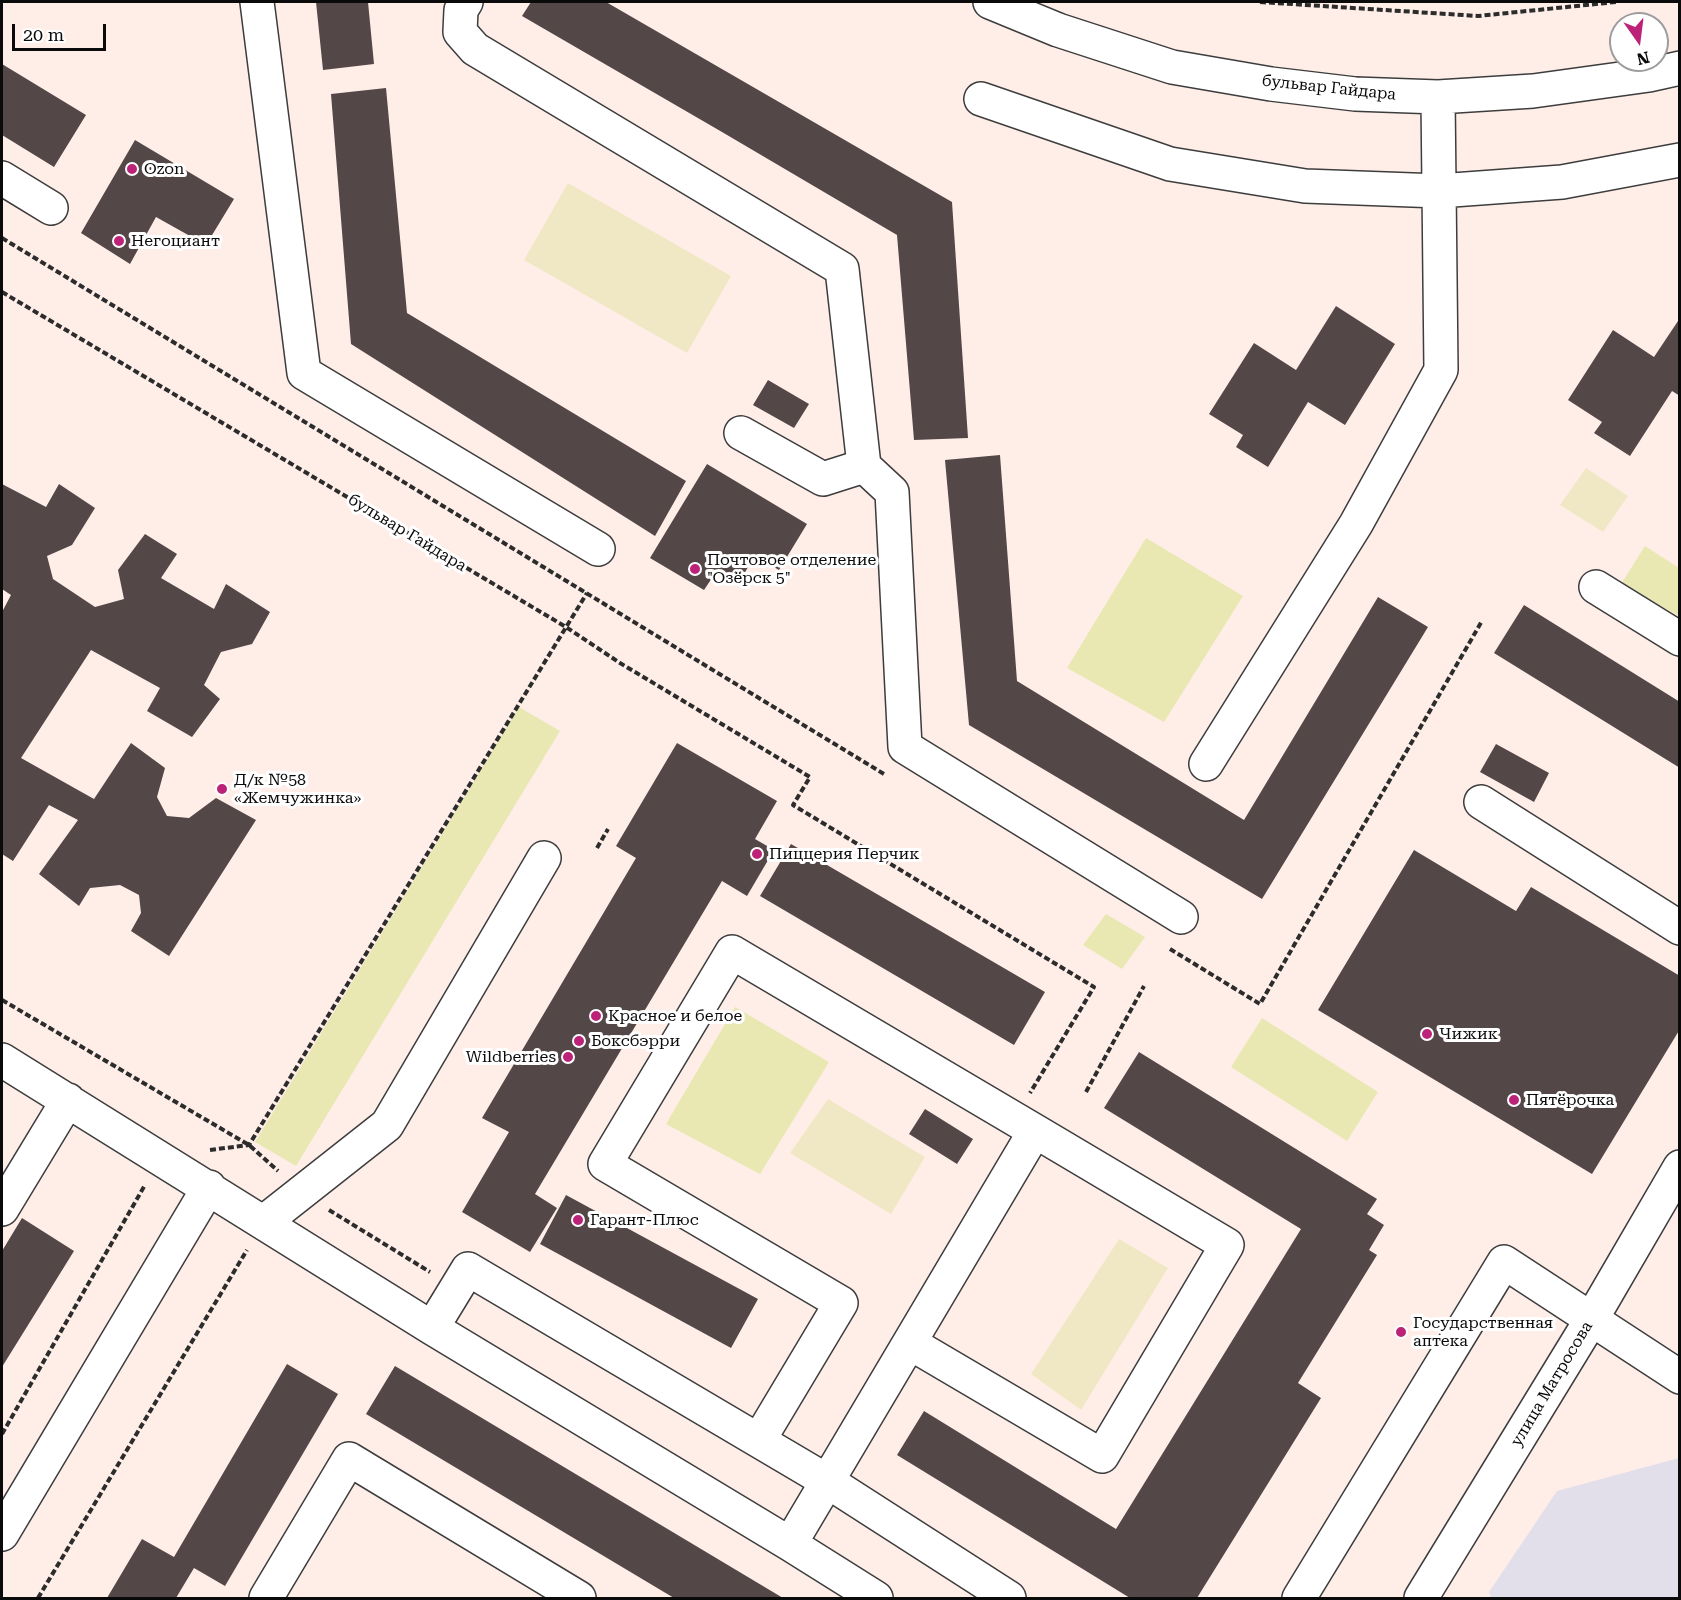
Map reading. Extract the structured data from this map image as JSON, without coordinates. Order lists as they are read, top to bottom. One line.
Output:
{"streets":{"street":["бульвар Гайдара","улица Матросова"]},"places":["Ozon","Негоциант","Почтовое отделение \"Озёрск 5\"","Д/к №58 «Жемчужинка»","Пиццерия Перчик","Красное и белое","Чижик","Боксбэрри","Wildberries","Пятёрочка","Гарант-Плюс","Государственная аптека"],"scale_bar":"20 m","north":"bottom"}
